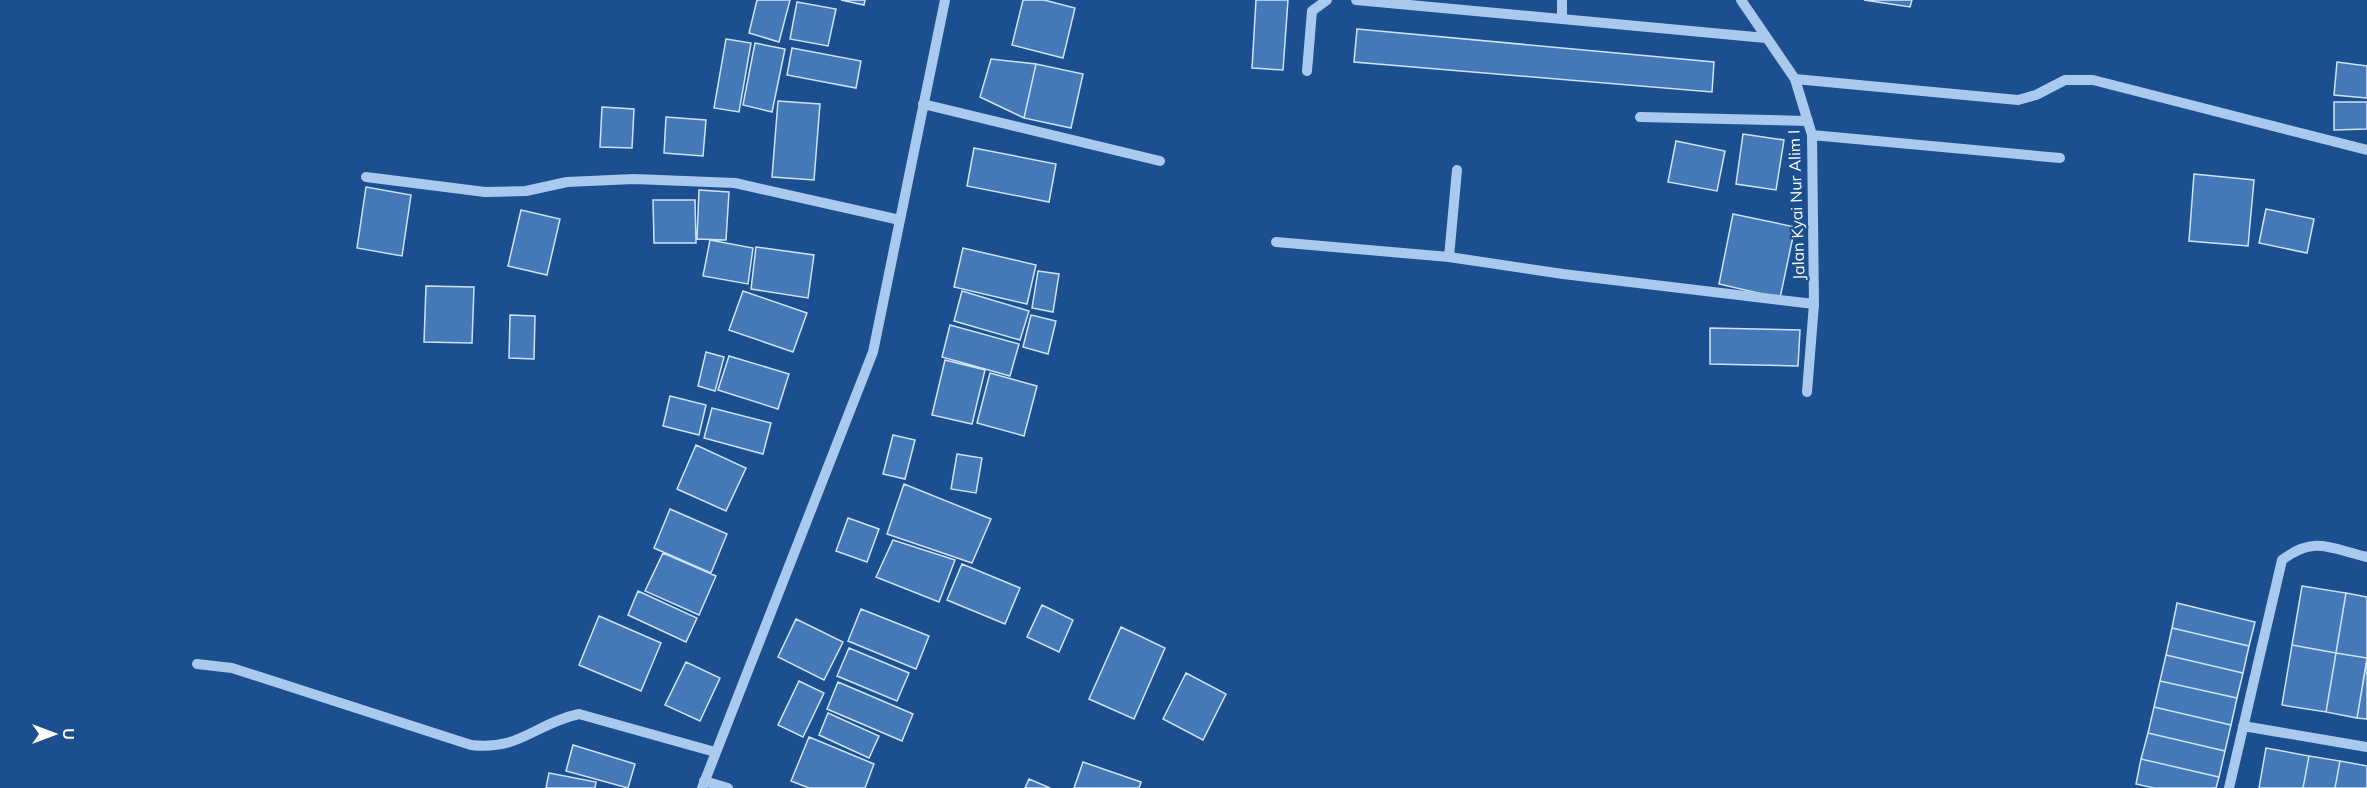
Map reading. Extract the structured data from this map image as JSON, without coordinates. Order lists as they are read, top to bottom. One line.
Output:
{"streets":{"street":["Jalan Kyai Nur Alim I"]},"north":"right"}
